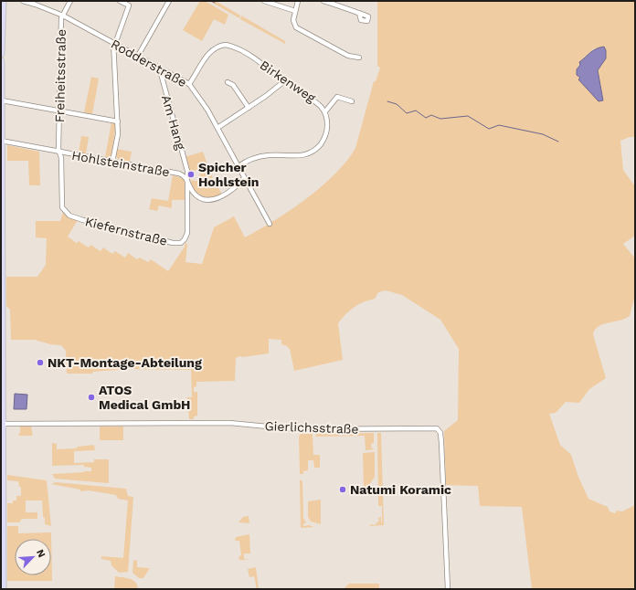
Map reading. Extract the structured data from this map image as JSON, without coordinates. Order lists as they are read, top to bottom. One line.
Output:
{"streets":{"street":["Rodderstraße","Freiheitsstraße","Birkenweg","Am Hang","Hohlsteinstraße","Kiefernstraße","Gierlichsstraße"]},"crossings":[["Rodderstraße","Freiheitsstraße"],["Rodderstraße","Birkenweg"],["Rodderstraße","Am Hang"],["Rodderstraße","Hohlsteinstraße"],["Freiheitsstraße","Hohlsteinstraße"],["Freiheitsstraße","Kiefernstraße"],["Am Hang","Hohlsteinstraße"],["Am Hang","Kiefernstraße"],["Hohlsteinstraße","Kiefernstraße"]],"places":["Spicher Hohlstein","NKT-Montage-Abteilung","ATOS Medical GmbH","Natumi Koramic"],"north":"top right"}
